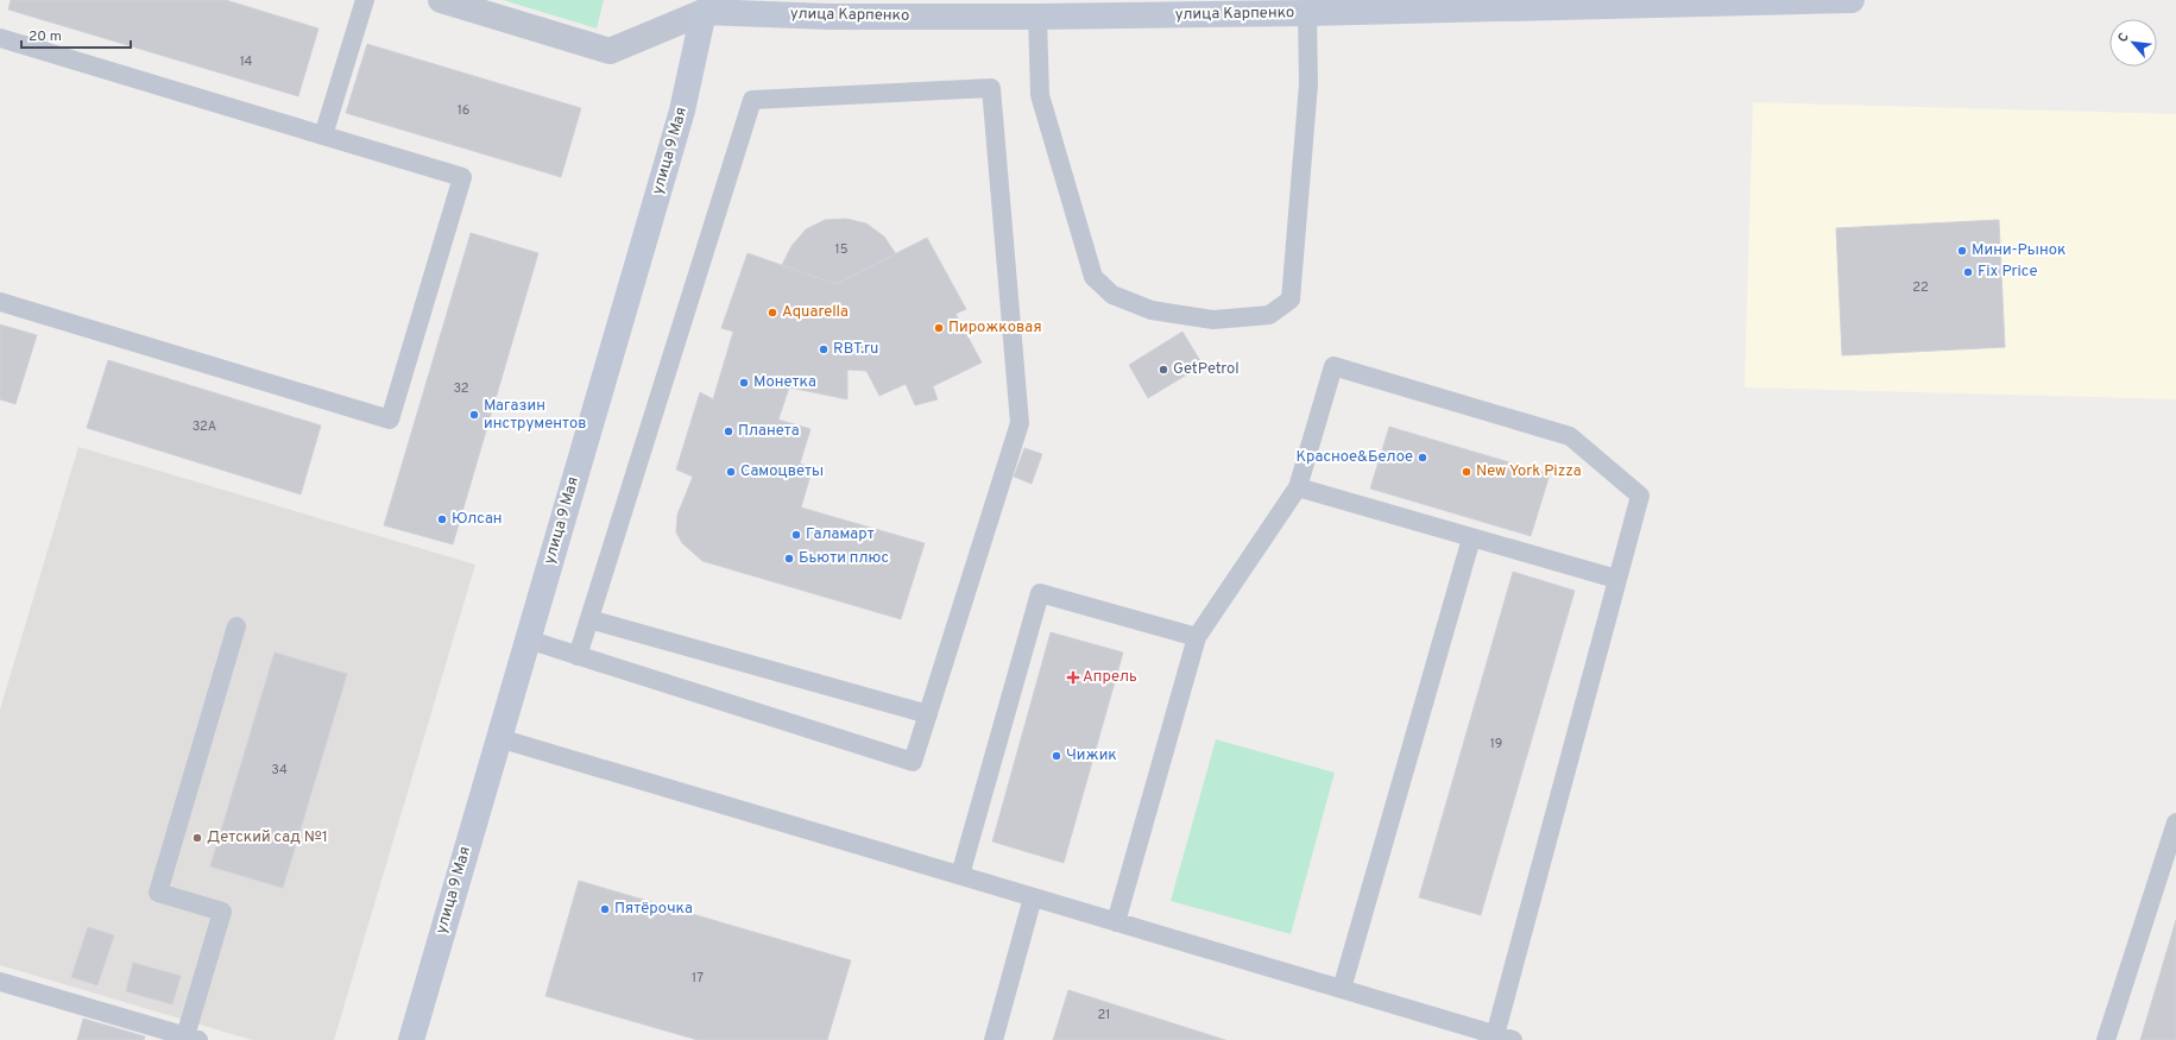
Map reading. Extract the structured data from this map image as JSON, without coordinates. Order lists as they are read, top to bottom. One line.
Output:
{"streets":{"main road":["улица Карпенко","улица 9 Мая"]},"crossings":[["улица Карпенко","улица 9 Мая"]],"places":{"other":["Мини-Рынок","Fix Price","Aquarella","Пирожковая","RBT.ru","GetPetrol","Монетка","Магазин инструментов","Планета","Красное&Белое","Самоцветы","New York Pizza","Юлсан","Галамарт","Бьюти плюс","Чижик","Детский сад №1","Пятёрочка"],"health":["Апрель"]},"house_numbers":["14","16","15","22","32","32А","19","34","17","21"],"scale_bar":"20 m","north":"top left"}
